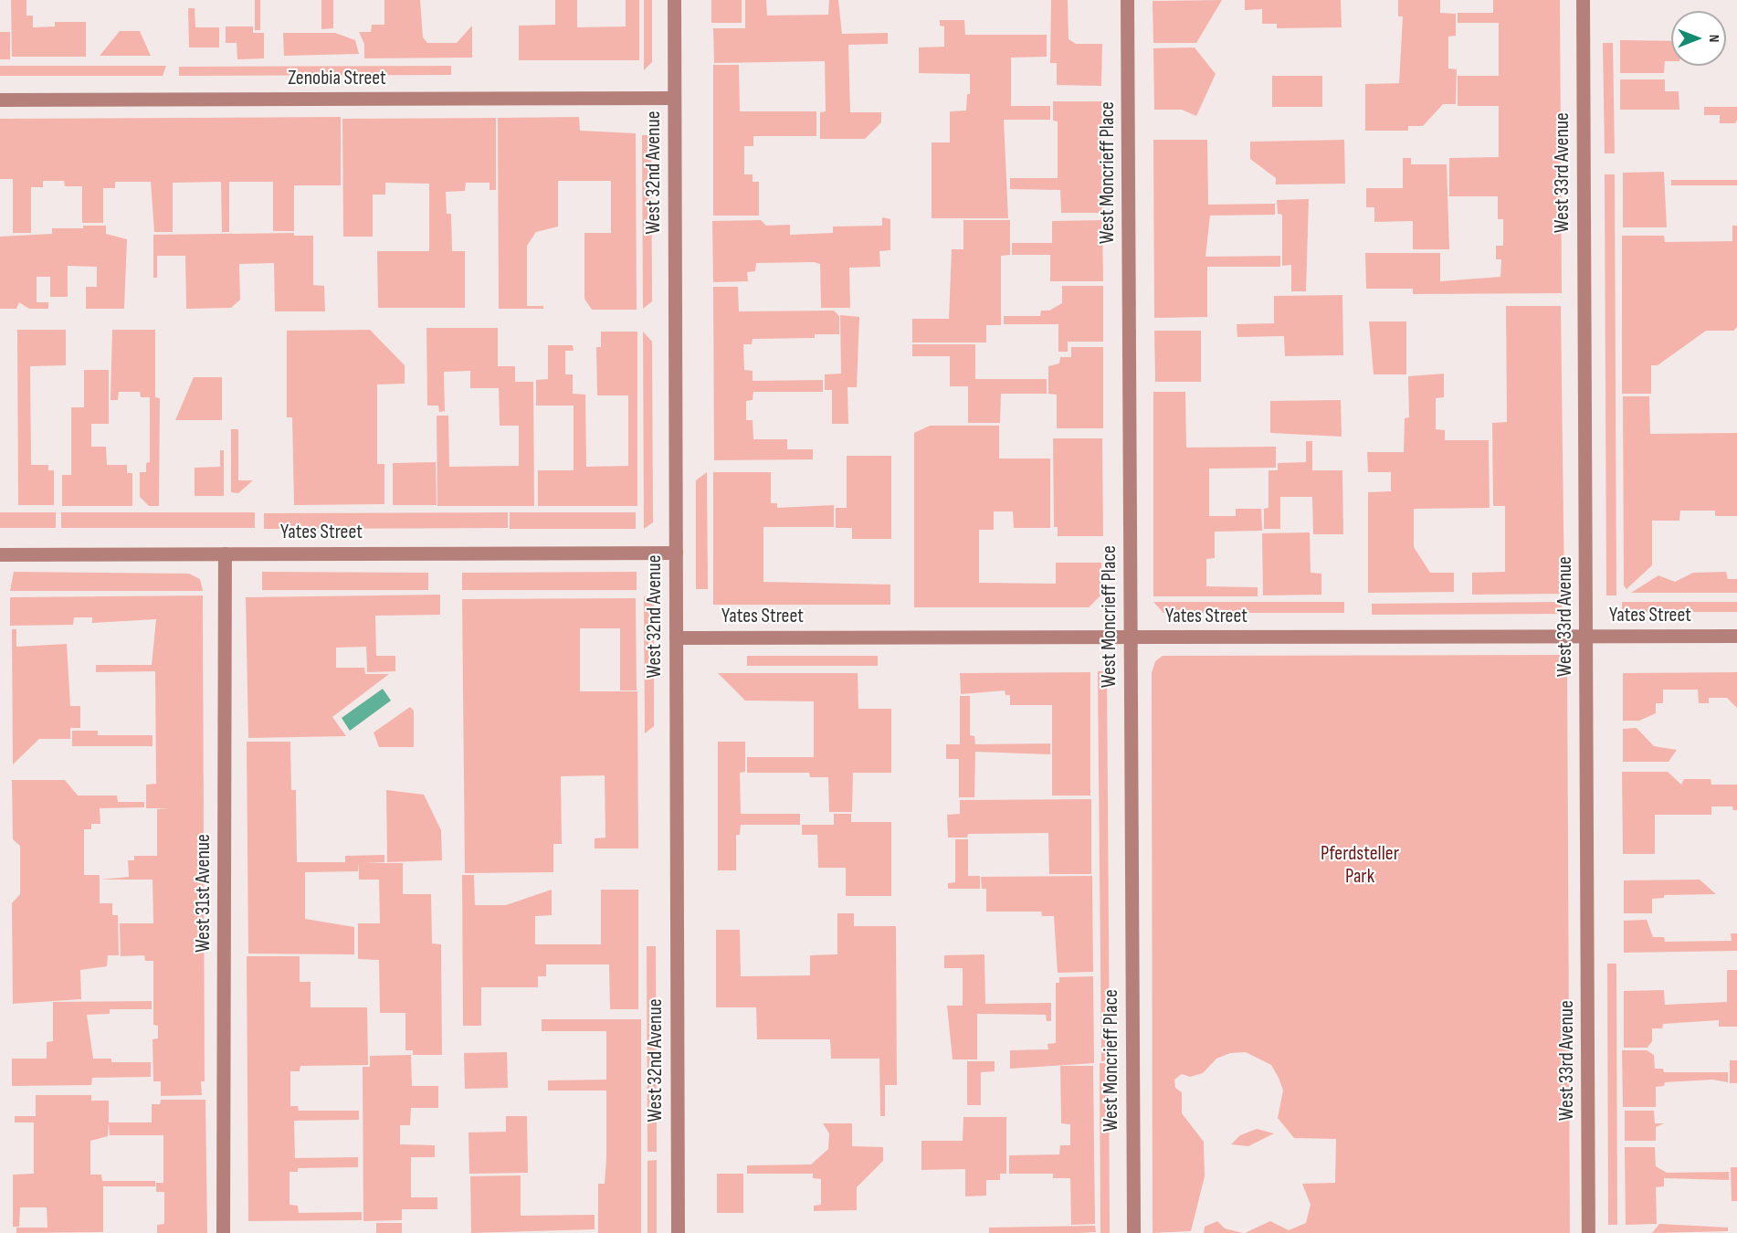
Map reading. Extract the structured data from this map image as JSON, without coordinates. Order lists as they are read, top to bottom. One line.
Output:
{"streets":{"street":["Zenobia Street","West 32nd Avenue","West Moncrieff Place","West 33rd Avenue","Yates Street","West 31st Avenue"]},"crossings":[["Zenobia Street","West 32nd Avenue"],["West 32nd Avenue","Yates Street"],["West Moncrieff Place","Yates Street"],["West 33rd Avenue","Yates Street"],["Yates Street","West 31st Avenue"]],"parks":["Pferdsteller Park"],"north":"right"}
